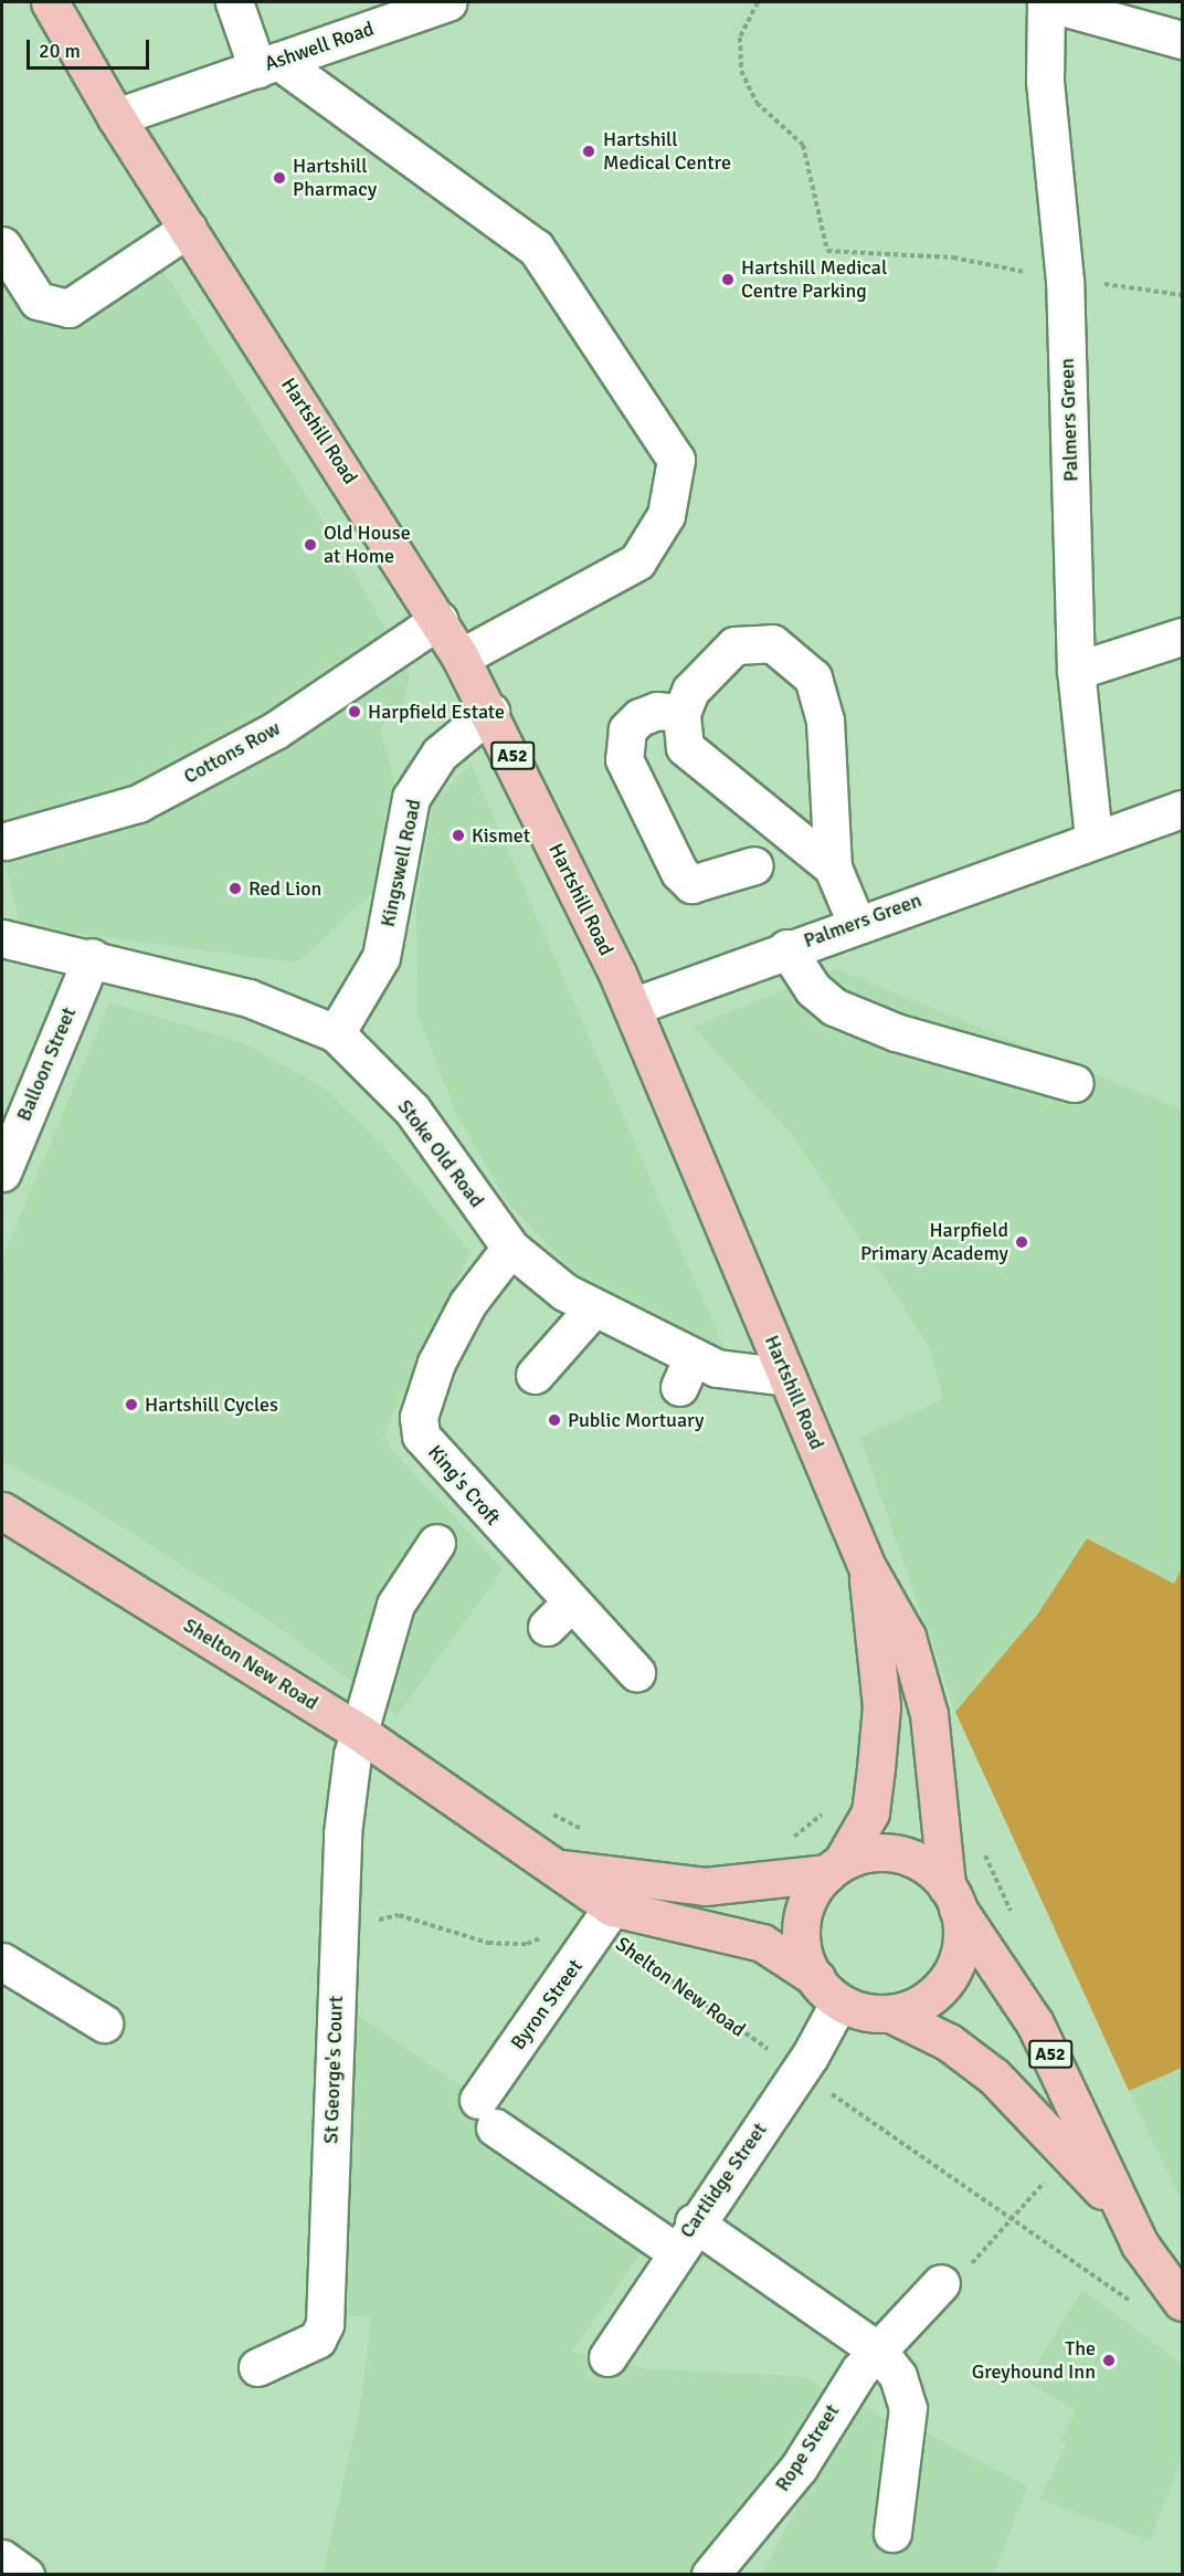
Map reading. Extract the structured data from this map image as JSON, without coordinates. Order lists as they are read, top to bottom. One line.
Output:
{"streets":{"main road":["Hartshill Road","A52","Shelton New Road"],"street":["Ashwell Road","Palmers Green","Cottons Row","Kingswell Road","Balloon Street","Stoke Old Road","King's Croft","Byron Street","St George's Court","Cartlidge Street","Rope Street"]},"crossings":[["Ashwell Road","Hartshill Road"],["Palmers Green","Hartshill Road"],["Hartshill Road","Cottons Row"],["Hartshill Road","A52"],["Hartshill Road","Kingswell Road"],["Hartshill Road","Stoke Old Road"],["Hartshill Road","Shelton New Road"],["Hartshill Road","Cartlidge Street"],["A52","Shelton New Road"],["A52","Cartlidge Street"],["Kingswell Road","Stoke Old Road"],["Balloon Street","Stoke Old Road"],["Stoke Old Road","King's Croft"],["Shelton New Road","Byron Street"],["Shelton New Road","St George's Court"],["Shelton New Road","Cartlidge Street"],["Byron Street","Cartlidge Street"]],"places":["Hartshill Medical Centre","Hartshill Pharmacy","Hartshill Medical Centre Parking","Old House at Home","Harpfield Estate","Kismet","Red Lion","Harpfield Primary Academy","Hartshill Cycles","Public Mortuary","The Greyhound Inn"],"scale_bar":"20 m"}
